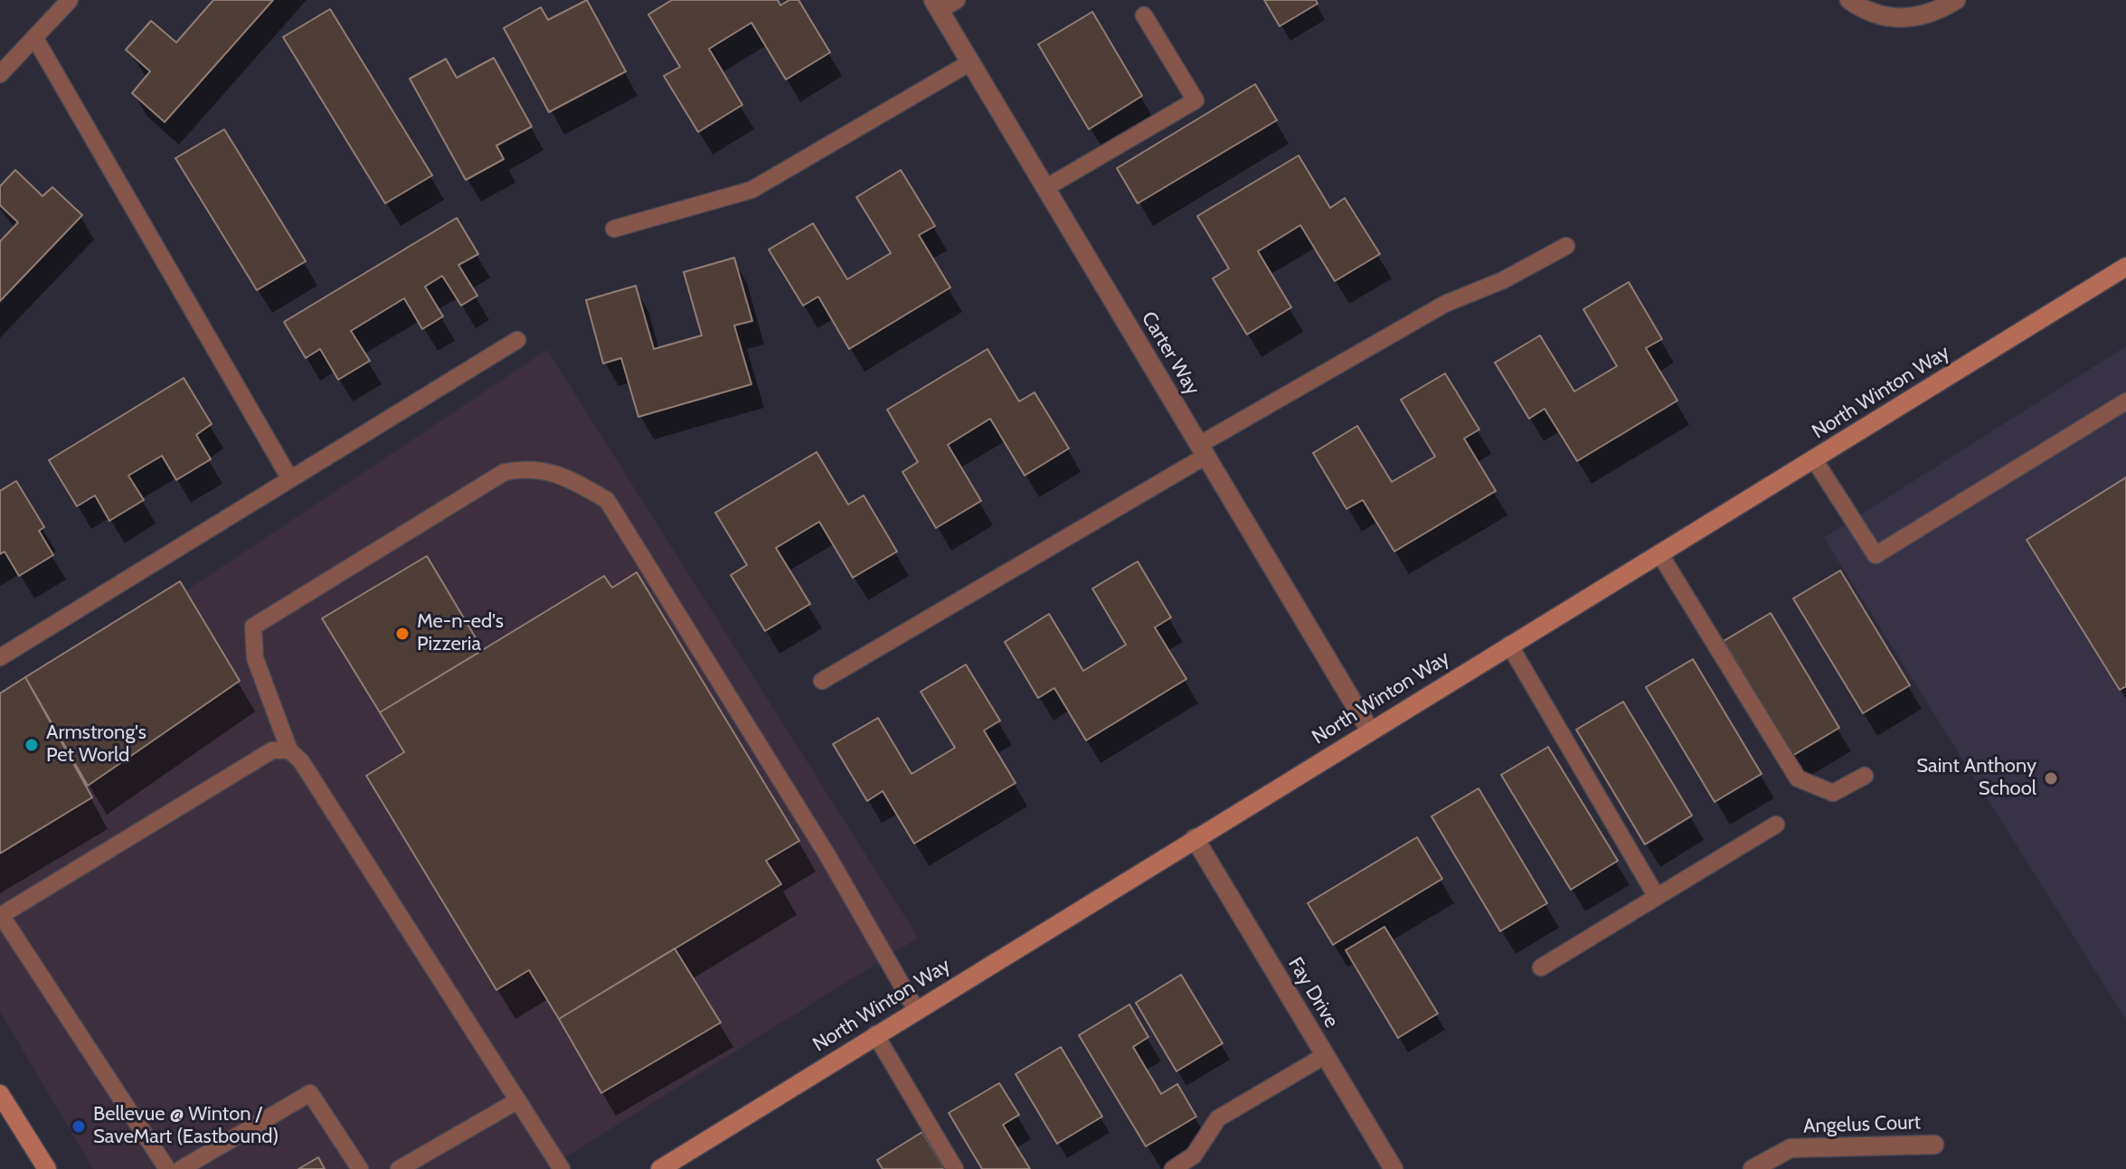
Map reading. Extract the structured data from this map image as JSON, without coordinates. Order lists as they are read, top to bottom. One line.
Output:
{"streets":{"main road":["North Winton Way"],"street":["Carter Way","Fay Drive","Angelus Court"]},"crossings":[["Carter Way","North Winton Way"],["North Winton Way","Fay Drive"]],"places":["Me-n-ed's Pizzeria","Armstrong's Pet World","Saint Anthony School","Bellevue @ Winton / SaveMart (Eastbound)"]}
